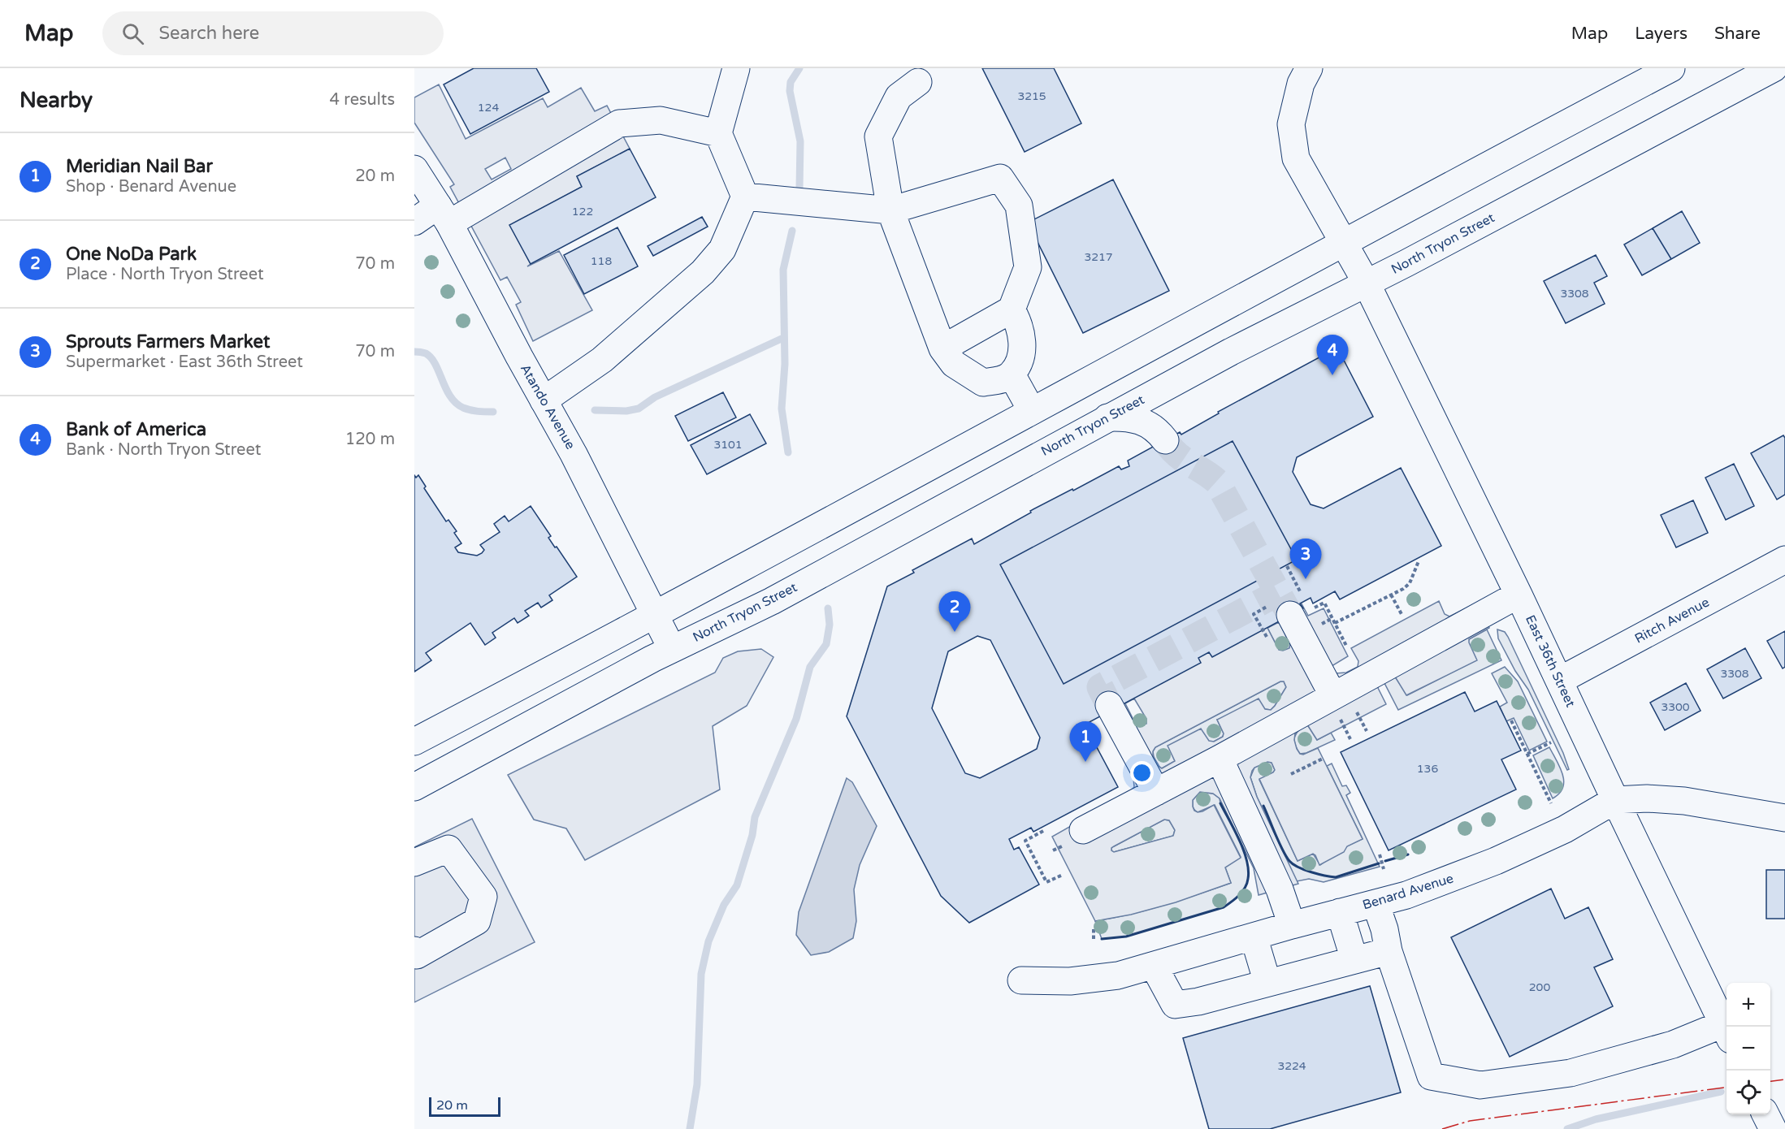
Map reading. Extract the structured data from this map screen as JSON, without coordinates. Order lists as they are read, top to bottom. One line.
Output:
{"streets":{"main road":["North Tryon Street","Atando Avenue","Ritch Avenue","East 36th Street","Benard Avenue"]},"crossings":[["North Tryon Street","Atando Avenue"],["North Tryon Street","East 36th Street"],["Ritch Avenue","East 36th Street"],["East 36th Street","Benard Avenue"]],"house_numbers":["3215","124","122","3217","118","3308","3101","3308","3300","136","200","3224"],"scale_bar":"20 m","page":{"header":"Map","search":"Search here","nav":["Map","Layers","Share"],"heading":["Nearby","4 results"],"list":[{"mark":"1","name":"Meridian Nail Bar","note":"Shop · Benard Avenue","value":"20 m"},{"mark":"2","name":"One NoDa Park","note":"Place · North Tryon Street","value":"70 m"},{"mark":"3","name":"Sprouts Farmers Market","note":"Supermarket · East 36th Street","value":"70 m"},{"mark":"4","name":"Bank of America","note":"Bank · North Tryon Street","value":"120 m"}],"pins":["4","3","2","1"],"map_buttons":["+","−"],"scale":"20 m"}}
